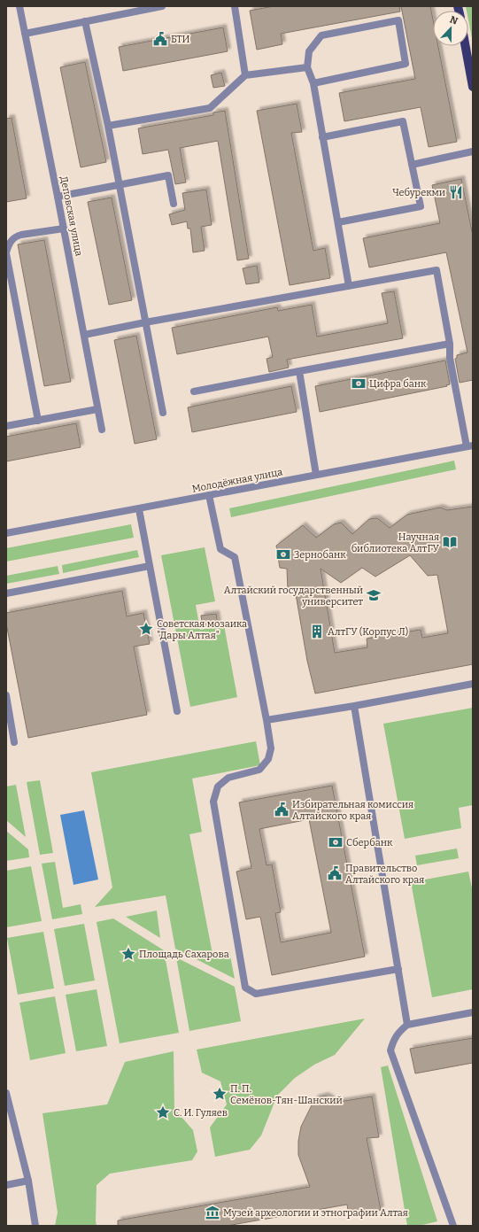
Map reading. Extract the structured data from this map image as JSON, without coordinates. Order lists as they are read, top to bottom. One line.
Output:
{"streets":{"street":["Деповская улица","Молодёжная улица"]},"places":{"public building":["БТИ","Избирательная комиссия Алтайского края","Правительство Алтайского края"],"restaurant":["Чебурекми"],"bank":["Цифра банк","Зернобанк","Сбербанк"],"library":["Научная библиотека АлтГУ"],"school or university":["Алтайский государственный университет"],"place":["Советская мозаика \"Дары Алтая\"","Площадь Сахарова","П. П. Семёнов-Тян-Шанский","С. И. Гуляев"],"building":["АлтГУ (Корпус Л)"],"museum":["Музей археологии и этнографии Алтая"]},"north":"top"}
